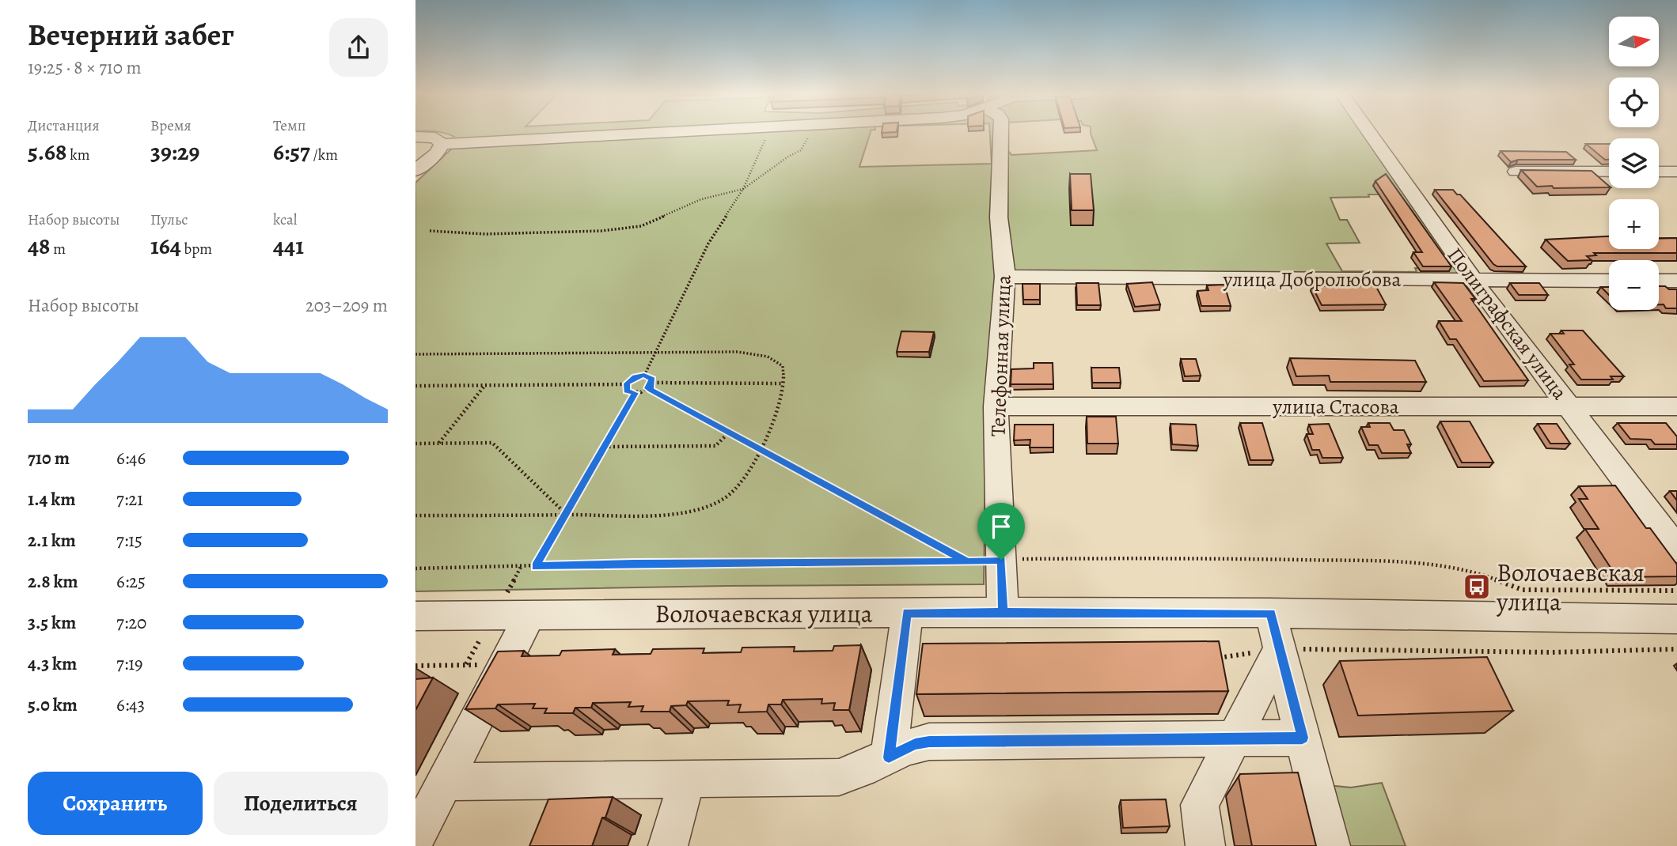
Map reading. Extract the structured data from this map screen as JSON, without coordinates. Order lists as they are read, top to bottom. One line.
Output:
{"streets":{"street":["улица Добролюбова","Полиграфская улица","Телефонная улица","улица Стасова","Волочаевская улица"]},"crossings":[["улица Добролюбова","Полиграфская улица"],["улица Добролюбова","Телефонная улица"],["Полиграфская улица","улица Стасова"],["Телефонная улица","улица Стасова"],["Телефонная улица","Волочаевская улица"]],"places":{"bus stop":["Волочаевская улица"]},"north":"right","page":{"heading":["Вечерний забег","19:25 · 8 × 710 m"],"map_buttons":["+","−"],"stats":[["Дистанция","5.68 km"],["Время","39:29"],["Темп","6:57 /km"],["Набор высоты","48 m"],["Пульс","164 bpm"],["kcal","441"]],"chart":["Набор высоты","203–209 m"],"list":[{"name":"710 m","note":"6:46"},{"name":"1.4 km","note":"7:21"},{"name":"2.1 km","note":"7:15"},{"name":"2.8 km","note":"6:25"},{"name":"3.5 km","note":"7:20"},{"name":"4.3 km","note":"7:19"},{"name":"5.0 km","note":"6:43"}],"buttons":["Сохранить","Поделиться"]}}
